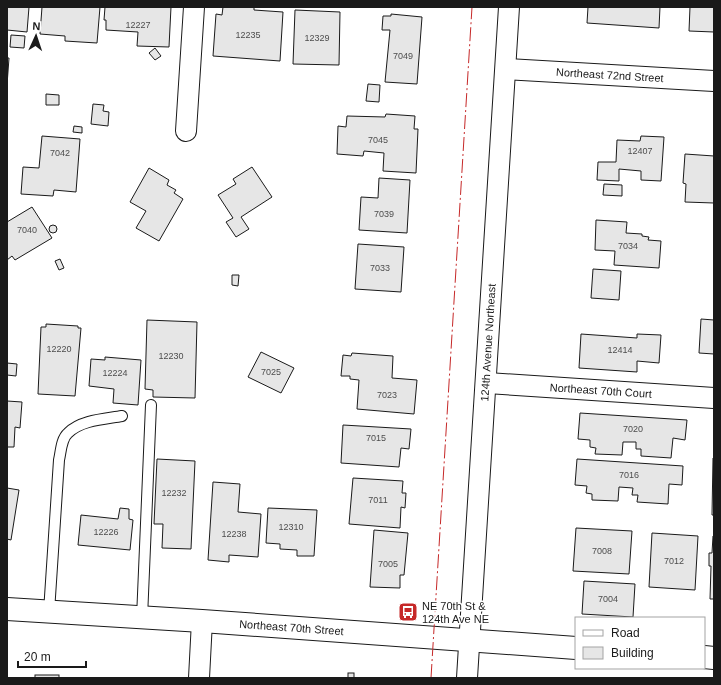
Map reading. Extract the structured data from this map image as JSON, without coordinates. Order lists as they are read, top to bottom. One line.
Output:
{"streets":{"main road":["Northeast 70th Street"],"street":["Northeast 72nd Street","124th Avenue Northeast","Northeast 70th Court"]},"crossings":[["Northeast 72nd Street","124th Avenue Northeast"],["124th Avenue Northeast","Northeast 70th Court"],["124th Avenue Northeast","Northeast 70th Street"]],"places":{"bus stop":["NE 70th St & 124th Ave NE"]},"house_numbers":["12227","12235","12329","7049","7045","12407","7042","7039","7040","7034","7033","12220","12414","12230","7025","12224","7023","7020","7015","7016","12232","7011","12310","12226","12238","7008","7012","7005","7004"],"legend":["Road","Building"],"scale_bar":"20 m","north":"top"}
